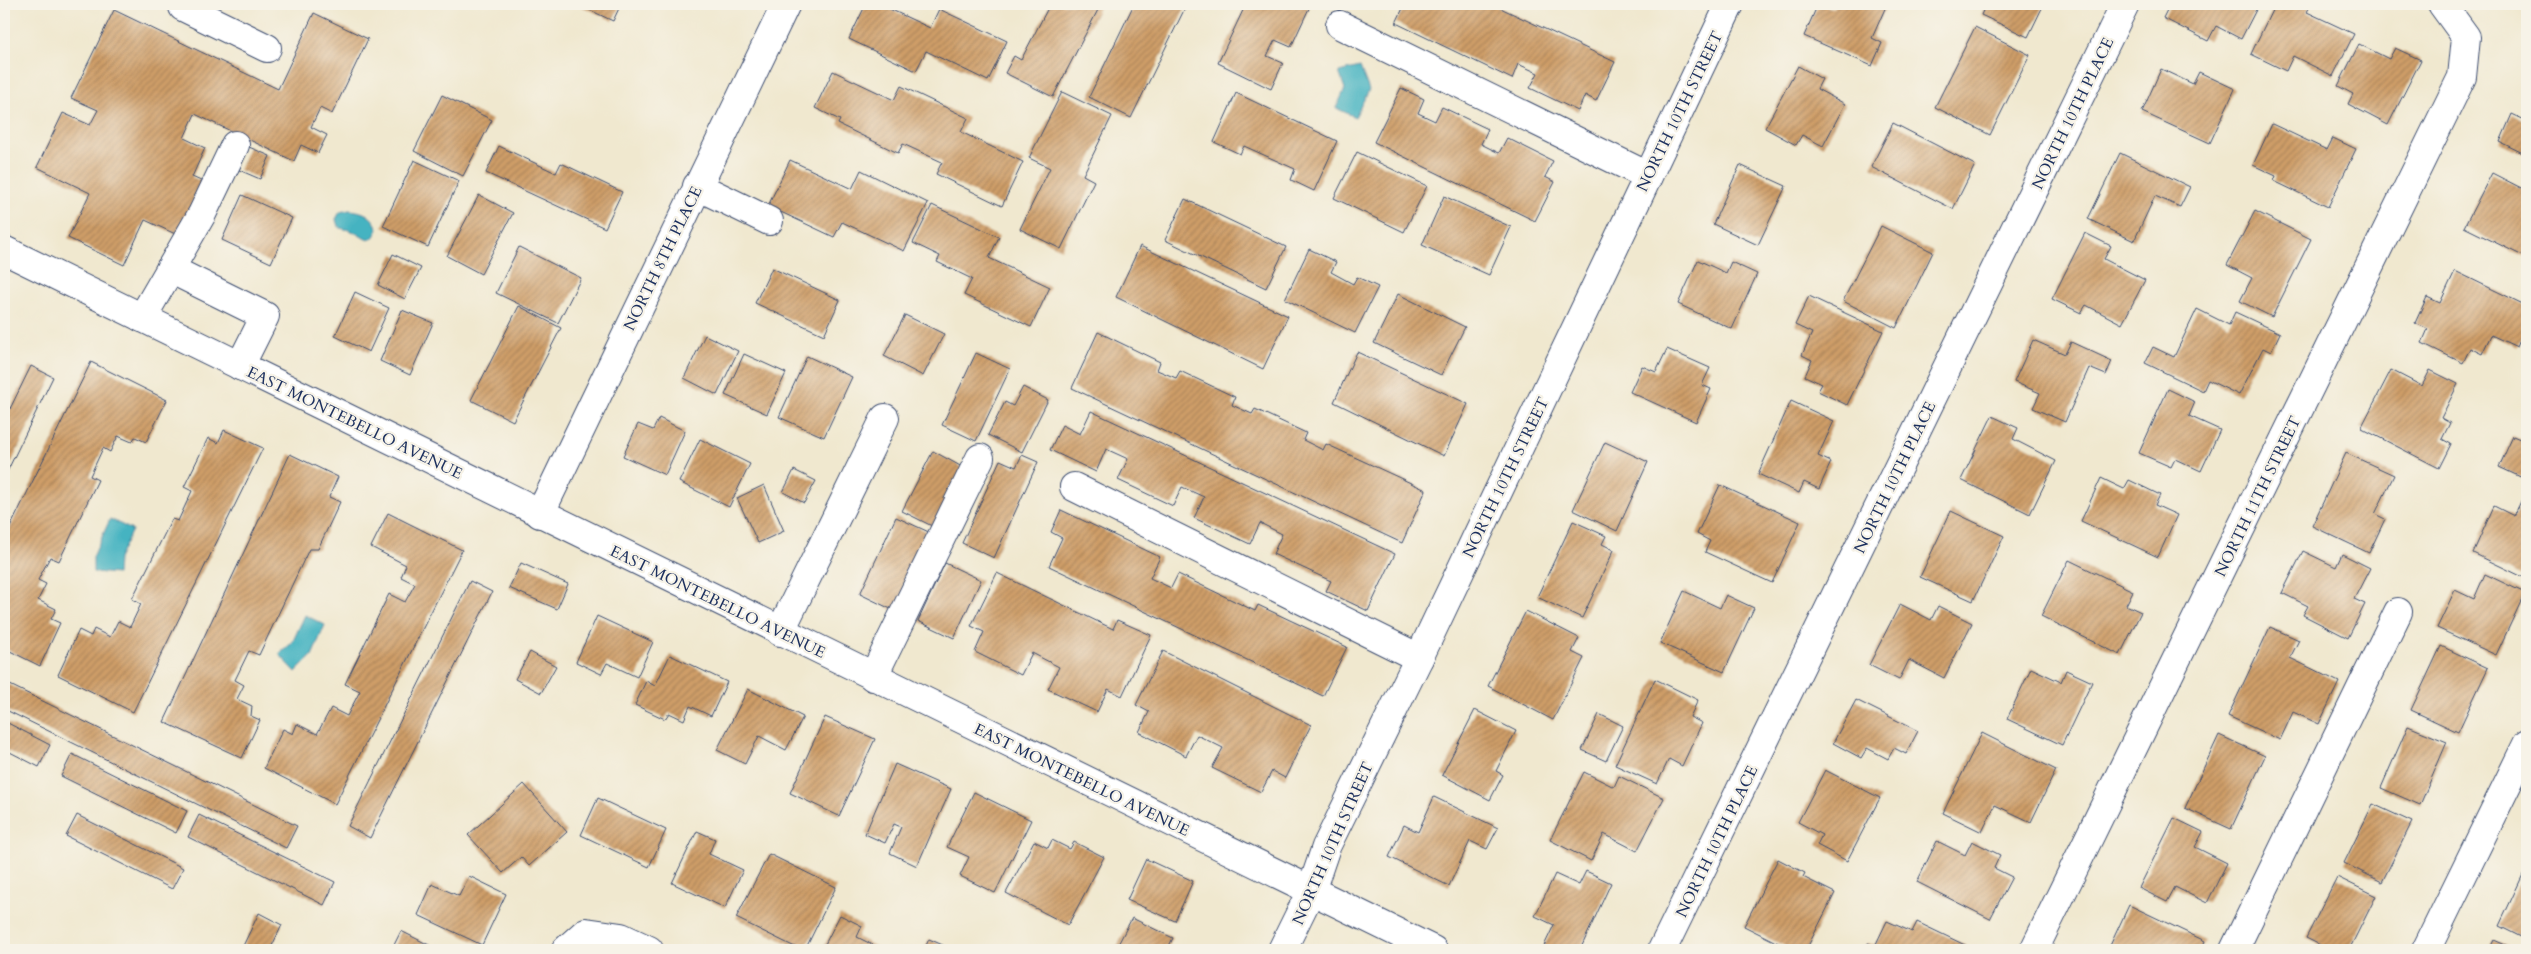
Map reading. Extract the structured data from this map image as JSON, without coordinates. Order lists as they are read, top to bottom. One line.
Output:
{"streets":{"street":["NORTH 10TH STREET","NORTH 10TH PLACE","NORTH 8TH PLACE","EAST MONTEBELLO AVENUE","NORTH 11TH STREET"]},"crossings":[["NORTH 10TH STREET","EAST MONTEBELLO AVENUE"],["NORTH 8TH PLACE","EAST MONTEBELLO AVENUE"]]}
